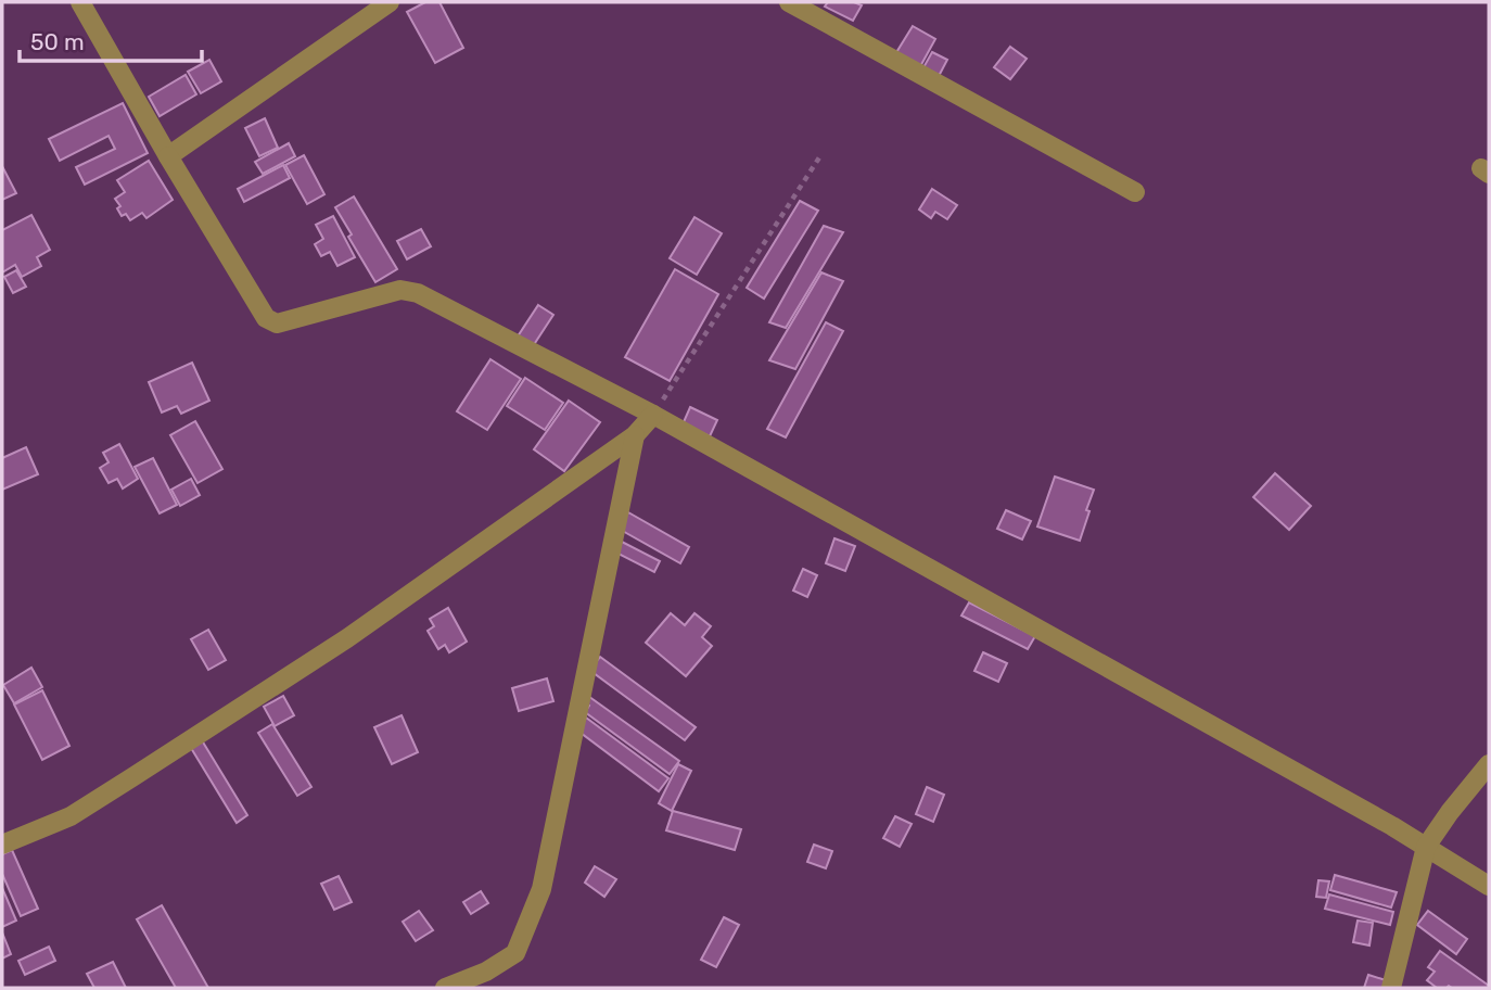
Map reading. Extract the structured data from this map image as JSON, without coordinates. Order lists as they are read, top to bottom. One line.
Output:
{"scale_bar":"50 m"}
